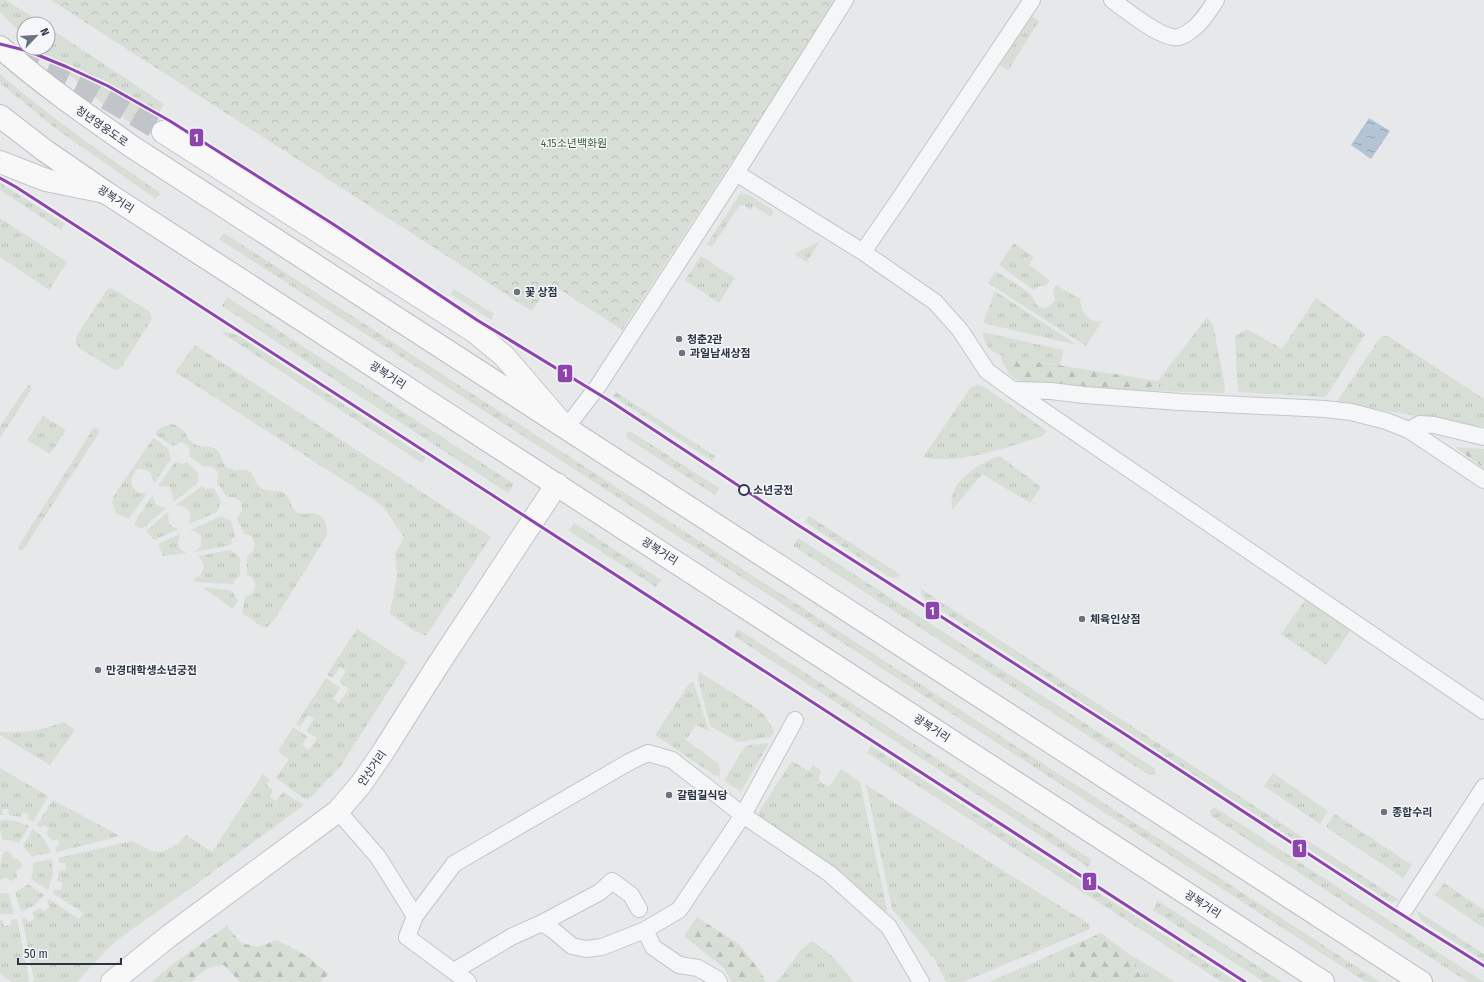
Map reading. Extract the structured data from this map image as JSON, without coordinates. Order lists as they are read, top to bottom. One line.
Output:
{"streets":{"main road":["청년영웅도로","광복거리","안산거리"]},"crossings":[["광복거리","안산거리"]],"parks":["4.15소년백화원"],"places":["꽃 상점","청춘2관","과일남새상점","소년궁전","체육인상점","만경대학생소년궁전","갈럼길식당","종합수리"],"lines":["transit line 1"],"scale_bar":"50 m","north":"top right"}
